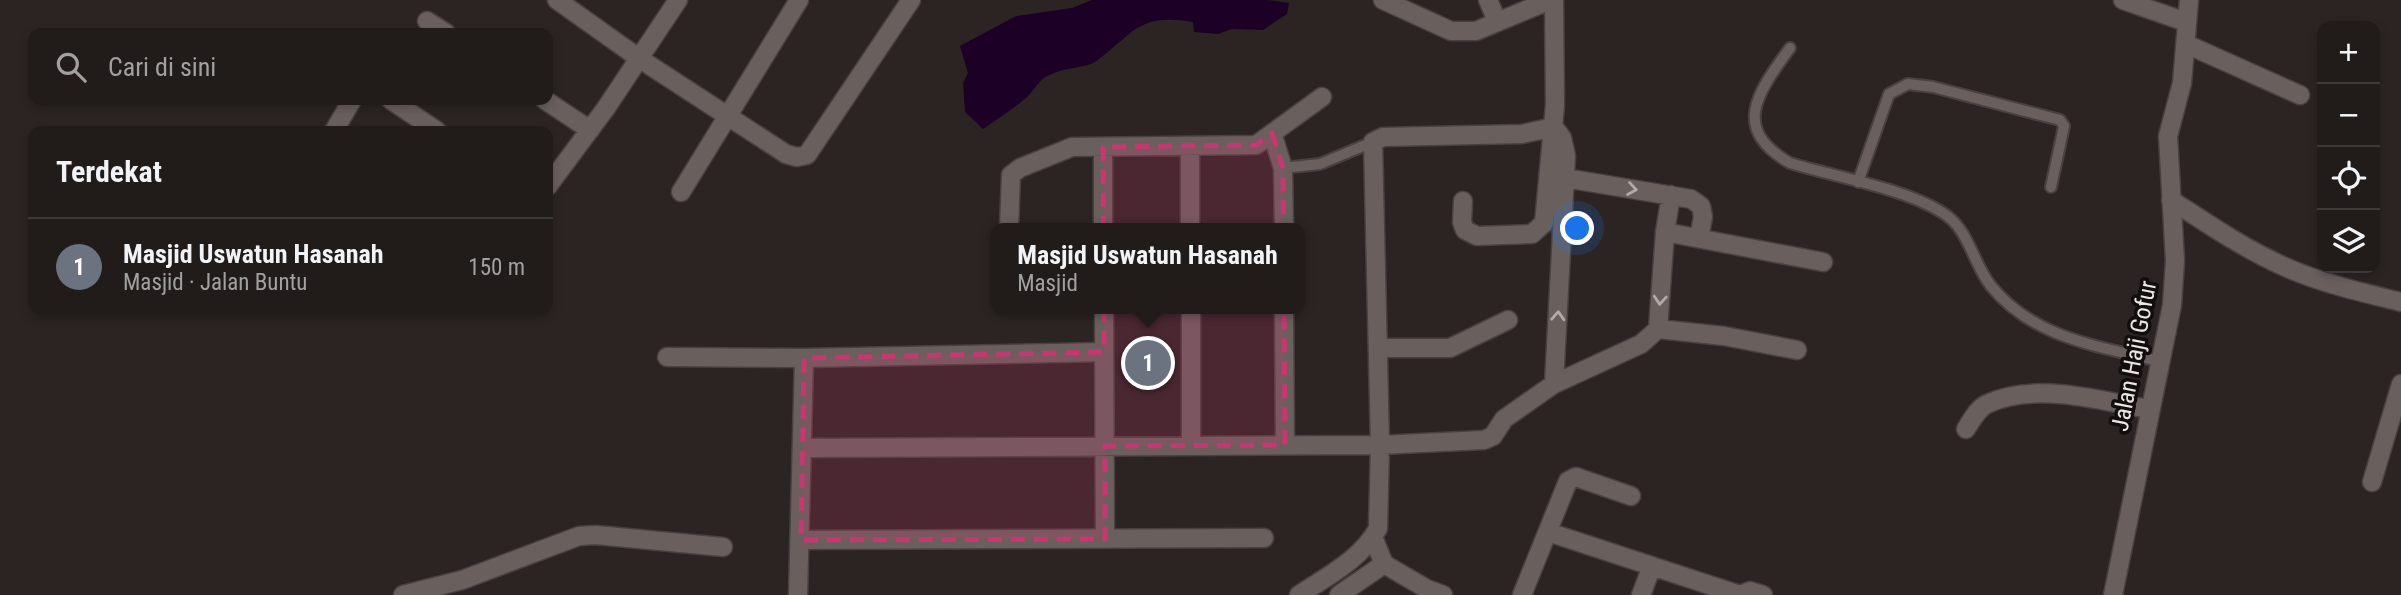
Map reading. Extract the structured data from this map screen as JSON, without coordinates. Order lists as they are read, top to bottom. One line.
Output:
{"streets":{"street":["Jalan Haji Gofur"]},"page":{"map_buttons":["+","−"],"search":"Cari di sini","heading":"Terdekat","list":[{"mark":"1","name":"Masjid Uswatun Hasanah","note":"Masjid · Jalan Buntu","value":"150 m"}],"popup":["Masjid Uswatun Hasanah","Masjid"],"pins":"1"}}
